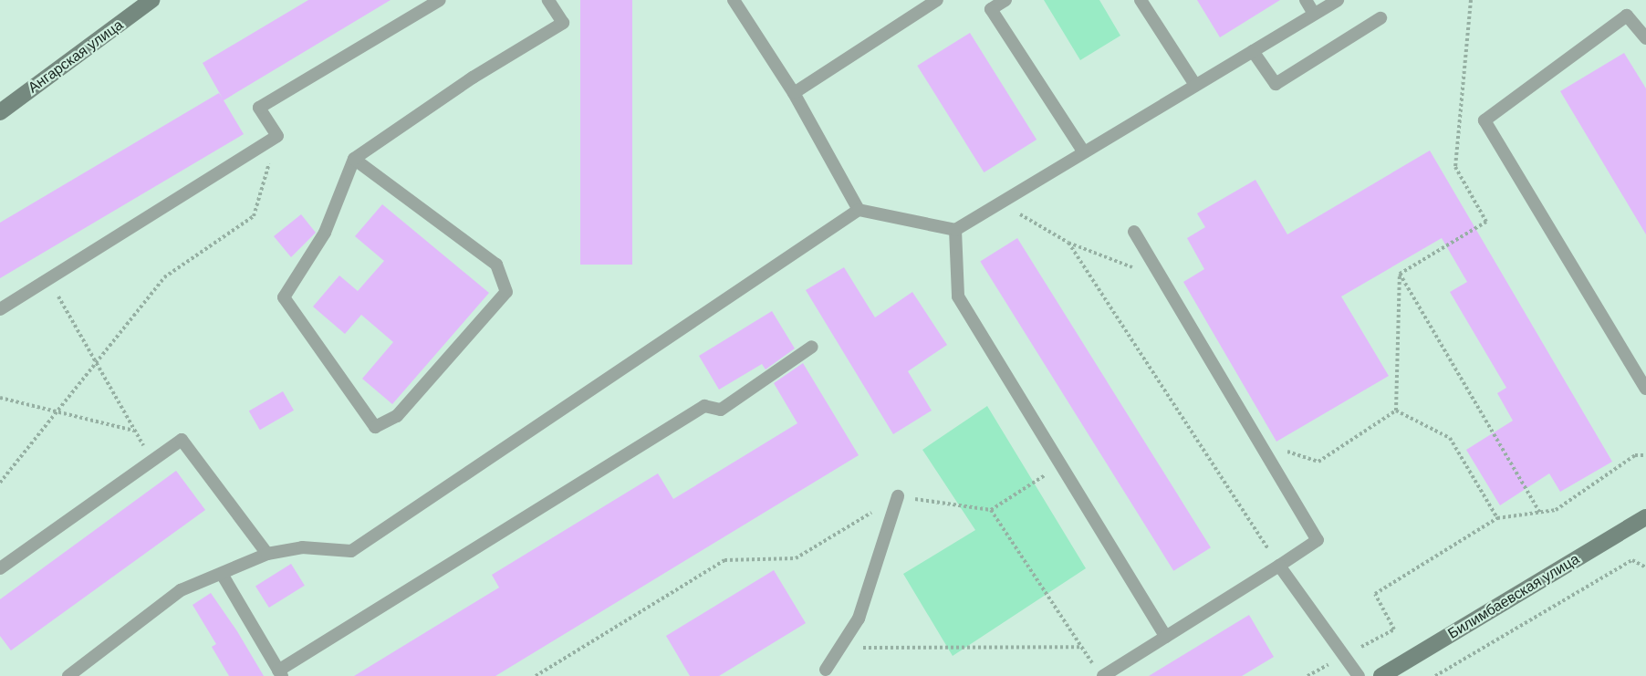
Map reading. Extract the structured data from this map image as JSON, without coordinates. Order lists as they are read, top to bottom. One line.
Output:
{"streets":{"main road":["Ангарская улица","Билимбаевская улица"]}}
